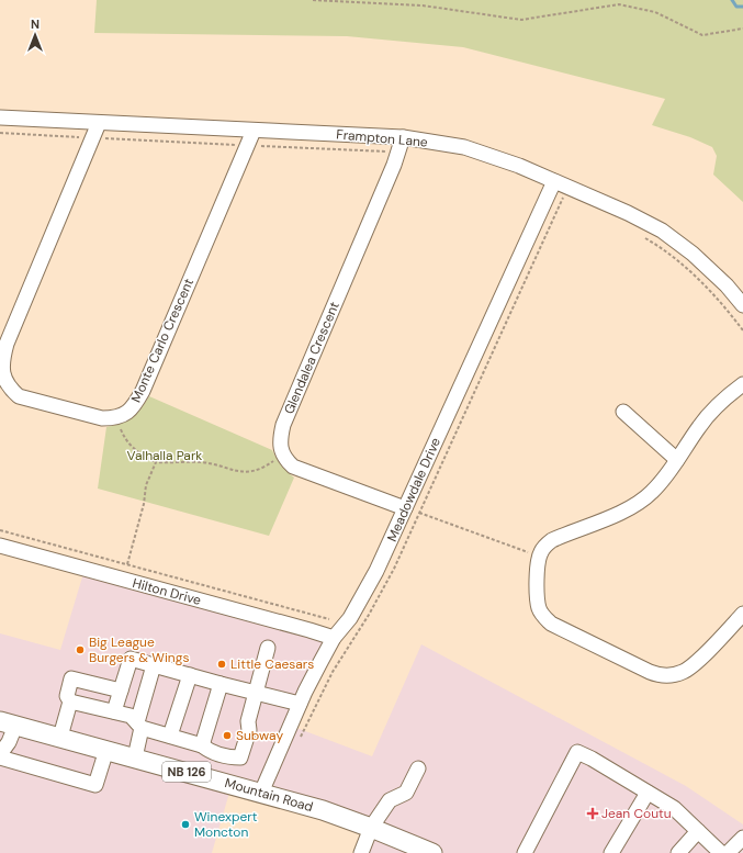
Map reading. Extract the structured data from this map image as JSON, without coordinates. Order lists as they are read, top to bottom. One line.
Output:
{"streets":{"main road":["NB 126","Mountain Road"],"street":["Frampton Lane","Monte Carlo Crescent","Glendalea Crescent","Meadowdale Drive","Hilton Drive"]},"crossings":[["Frampton Lane","Monte Carlo Crescent"],["Frampton Lane","Glendalea Crescent"],["Frampton Lane","Meadowdale Drive"],["Meadowdale Drive","Hilton Drive"],["Meadowdale Drive","Mountain Road"]],"parks":["Valhalla Park"],"places":{"other":["Big League Burgers & Wings","Little Caesars","Subway","Winexpert Moncton"],"health":["Jean Coutu"]},"north":"top"}
